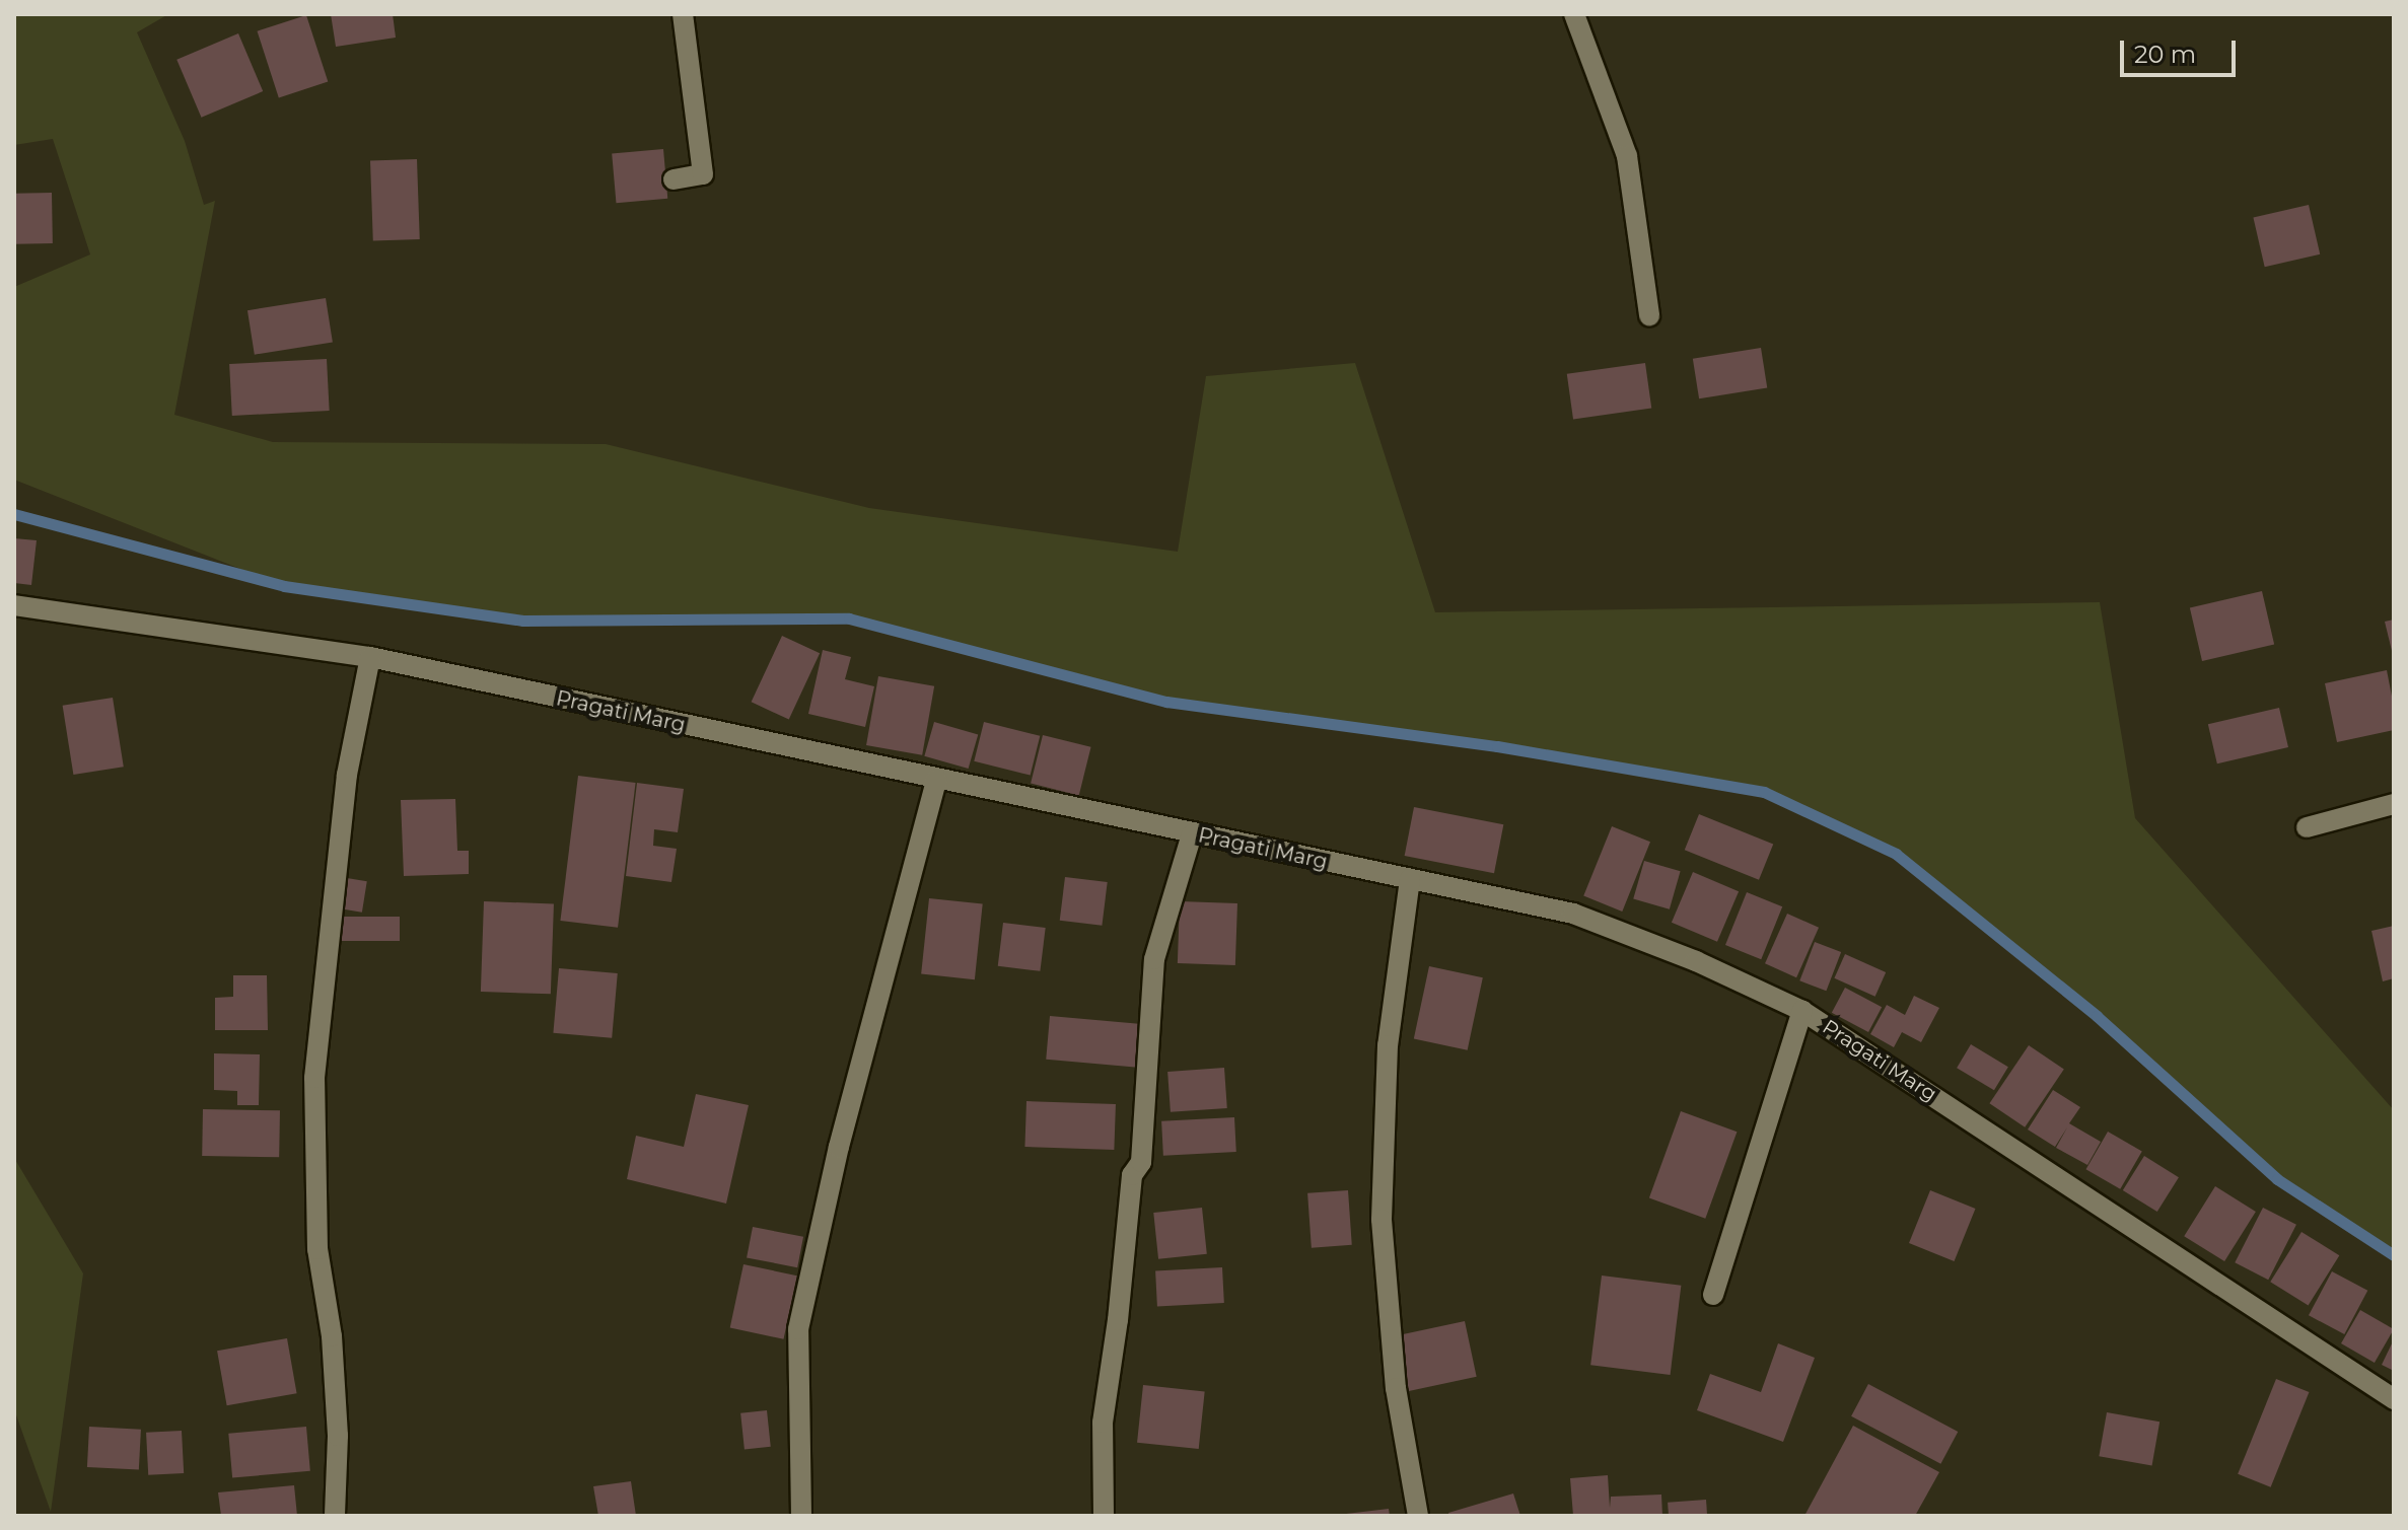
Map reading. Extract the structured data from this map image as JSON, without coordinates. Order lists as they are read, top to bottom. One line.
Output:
{"streets":{"street":["Pragati Marg"]},"scale_bar":"20 m"}
